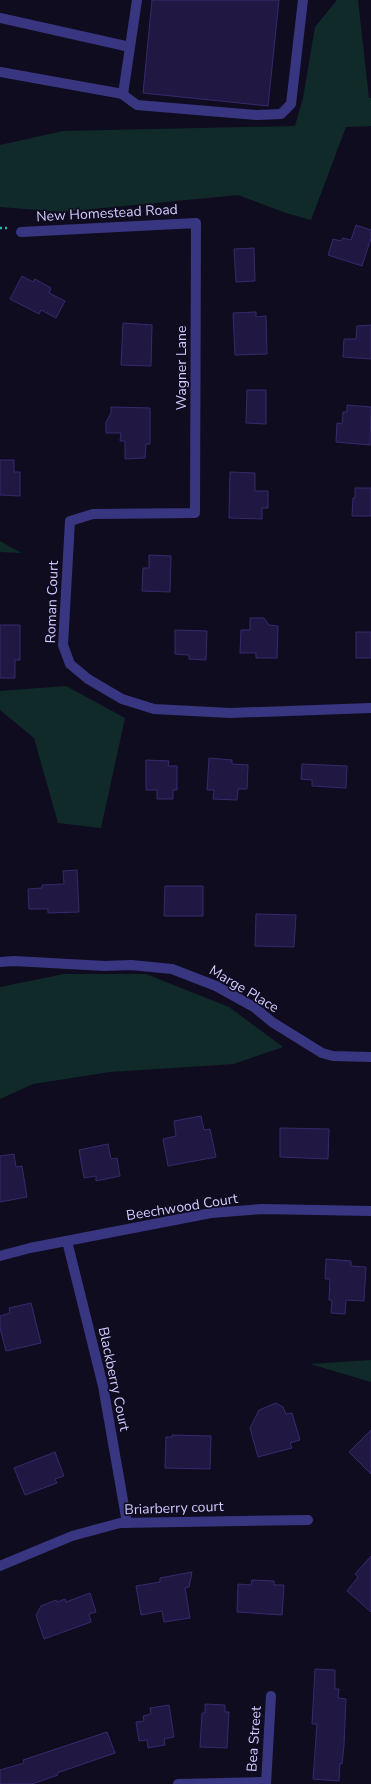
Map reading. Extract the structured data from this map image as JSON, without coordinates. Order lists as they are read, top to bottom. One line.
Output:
{"streets":{"street":["New Homestead Road","Wagner Lane","Roman Court","Marge Place","Beechwood Court","Blackberry Court","Briarberry court","Bea Street"]},"crossings":[["New Homestead Road","Wagner Lane"],["Wagner Lane","Roman Court"],["Beechwood Court","Blackberry Court"],["Blackberry Court","Briarberry court"]]}
